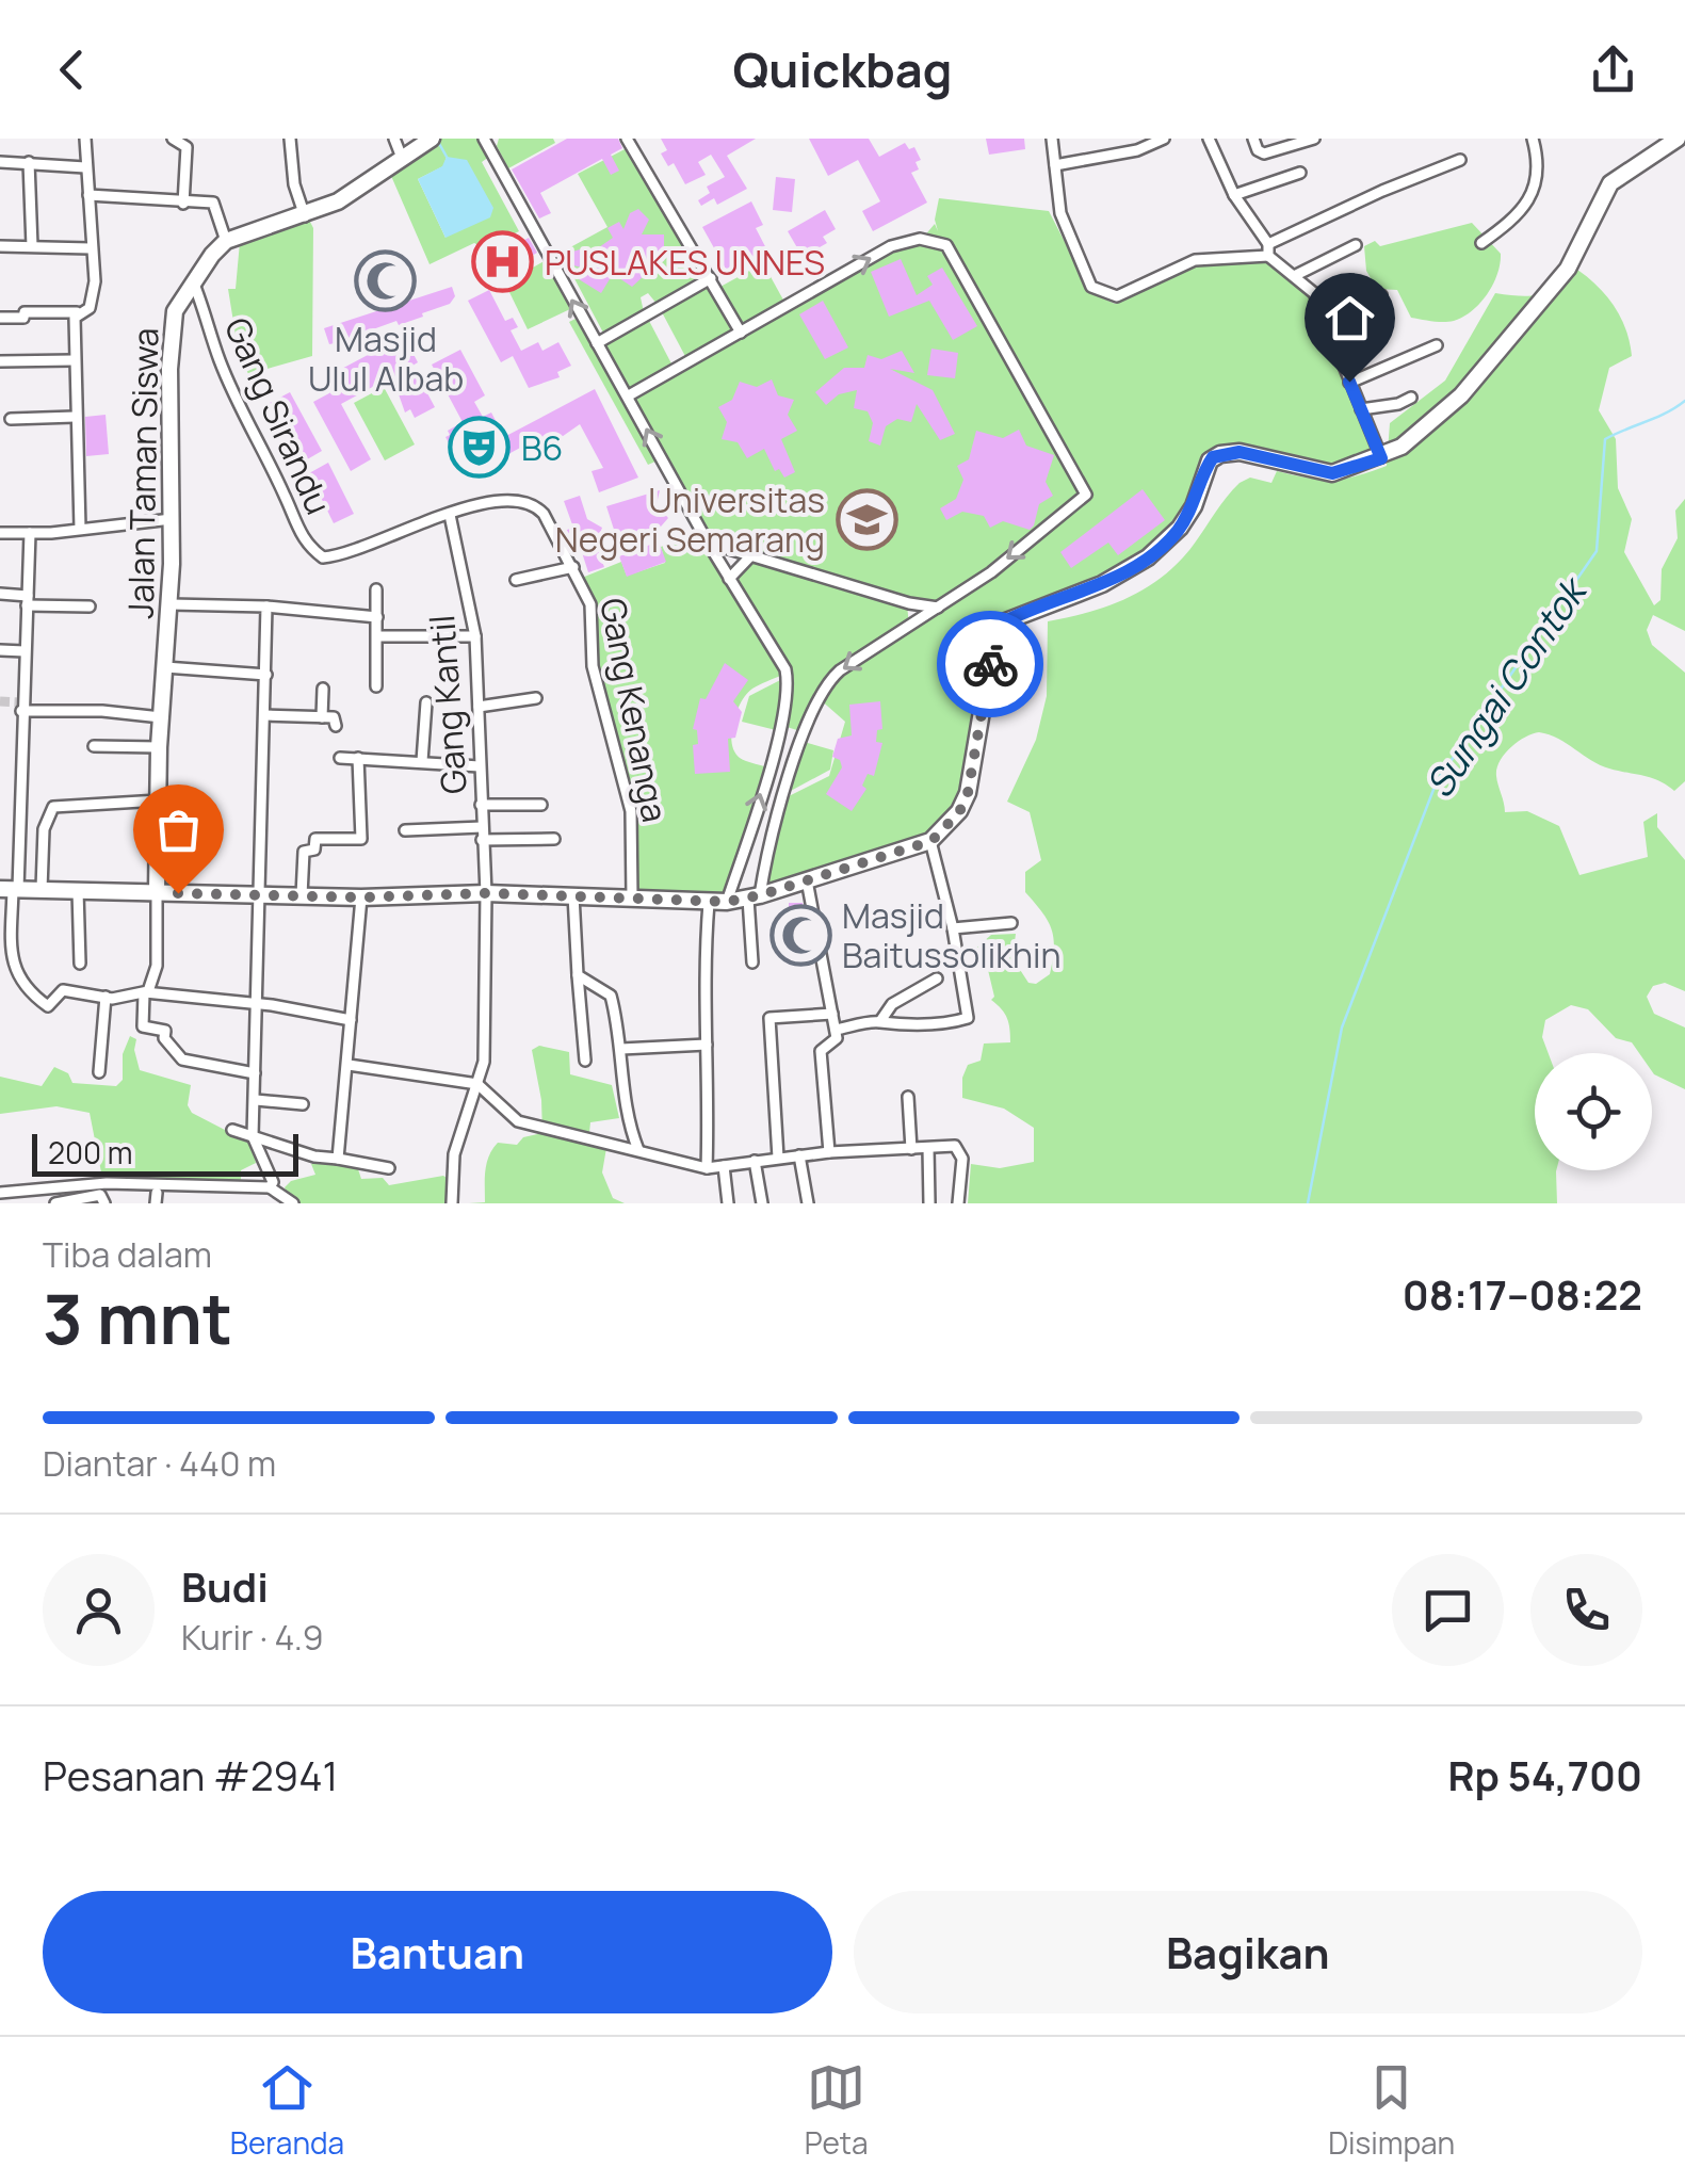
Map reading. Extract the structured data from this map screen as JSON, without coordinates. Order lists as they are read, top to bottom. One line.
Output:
{"streets":{"main road":["Jalan Taman Siswa"],"street":["Gang Sirandu","Gang Kantil","Gang Kenanga"]},"crossings":[["Gang Sirandu","Jalan Taman Siswa"],["Gang Sirandu","Gang Kantil"],["Gang Sirandu","Gang Kenanga"],["Gang Kantil","Gang Kenanga"]],"water":["Sungai Contok"],"places":{"hospital":["PUSLAKES UNNES"],"mosque":["Masjid Ulul Albab","Masjid Baitussolikhin"],"theatre":["B6"],"school or university":["Universitas Negeri Semarang"]},"scale_bar":"200 m","page":{"header":"Quickbag","scale":"200 m","heading":["3 mnt","Tiba dalam","08:17–08:22"],"panel":["Budi","Kurir · 4.9","Pesanan #2941","Rp 54,700"],"bar":"Diantar · 440 m","buttons":["Bantuan","Bagikan"],"tabs":["Beranda","Peta","Disimpan"]}}
